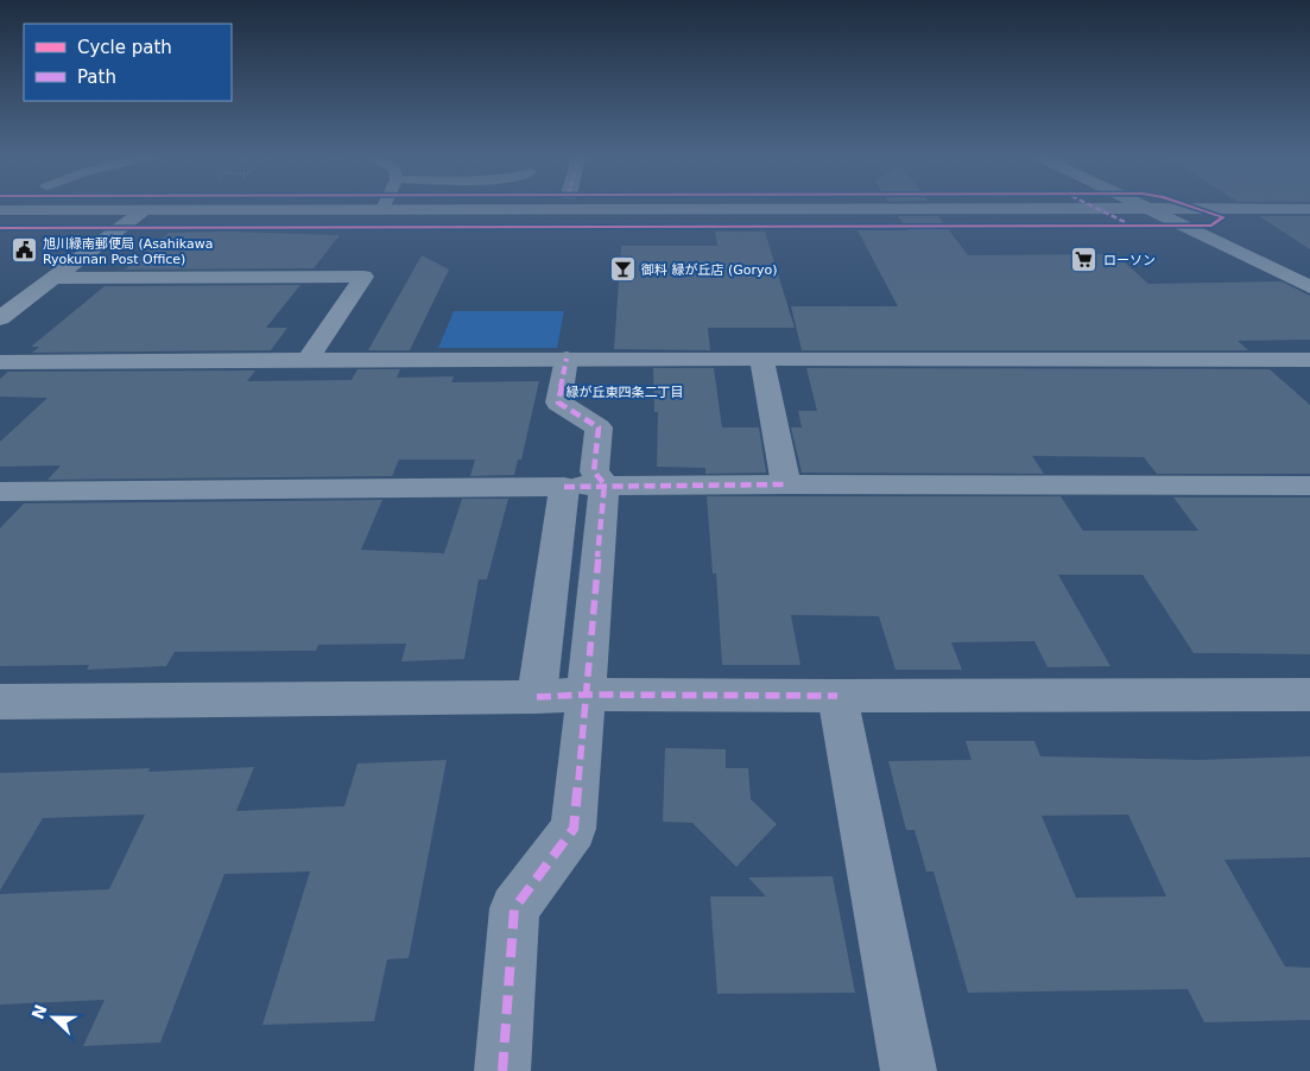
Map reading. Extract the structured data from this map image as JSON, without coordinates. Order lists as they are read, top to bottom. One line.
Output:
{"districts":["緑が丘東四条二丁目"],"places":{"public building":["旭川緑南郵便局 (Asahikawa Ryokunan Post Office)"],"supermarket":["ローソン"],"bar":["御料 緑が丘店 (Goryo)"]},"legend":["Cycle path","Path"],"north":"left"}
